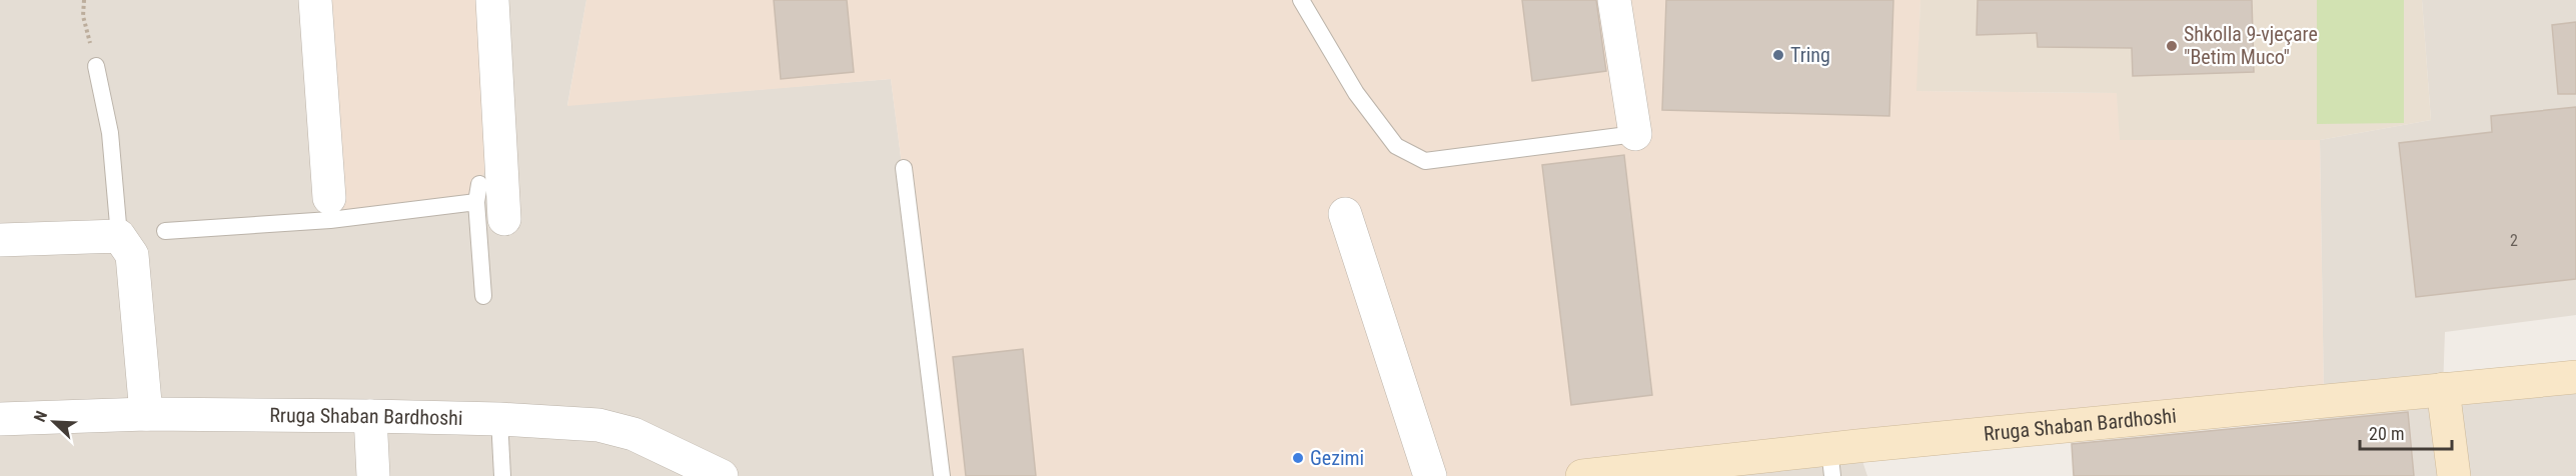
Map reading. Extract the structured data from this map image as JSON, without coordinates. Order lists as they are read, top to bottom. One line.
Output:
{"streets":{"street":["Rruga Shaban Bardhoshi"]},"places":["Shkolla 9-vjeçare \"Betim Muco\"","Tring","Gezimi"],"house_numbers":["2"],"scale_bar":"20 m","north":"top left"}
